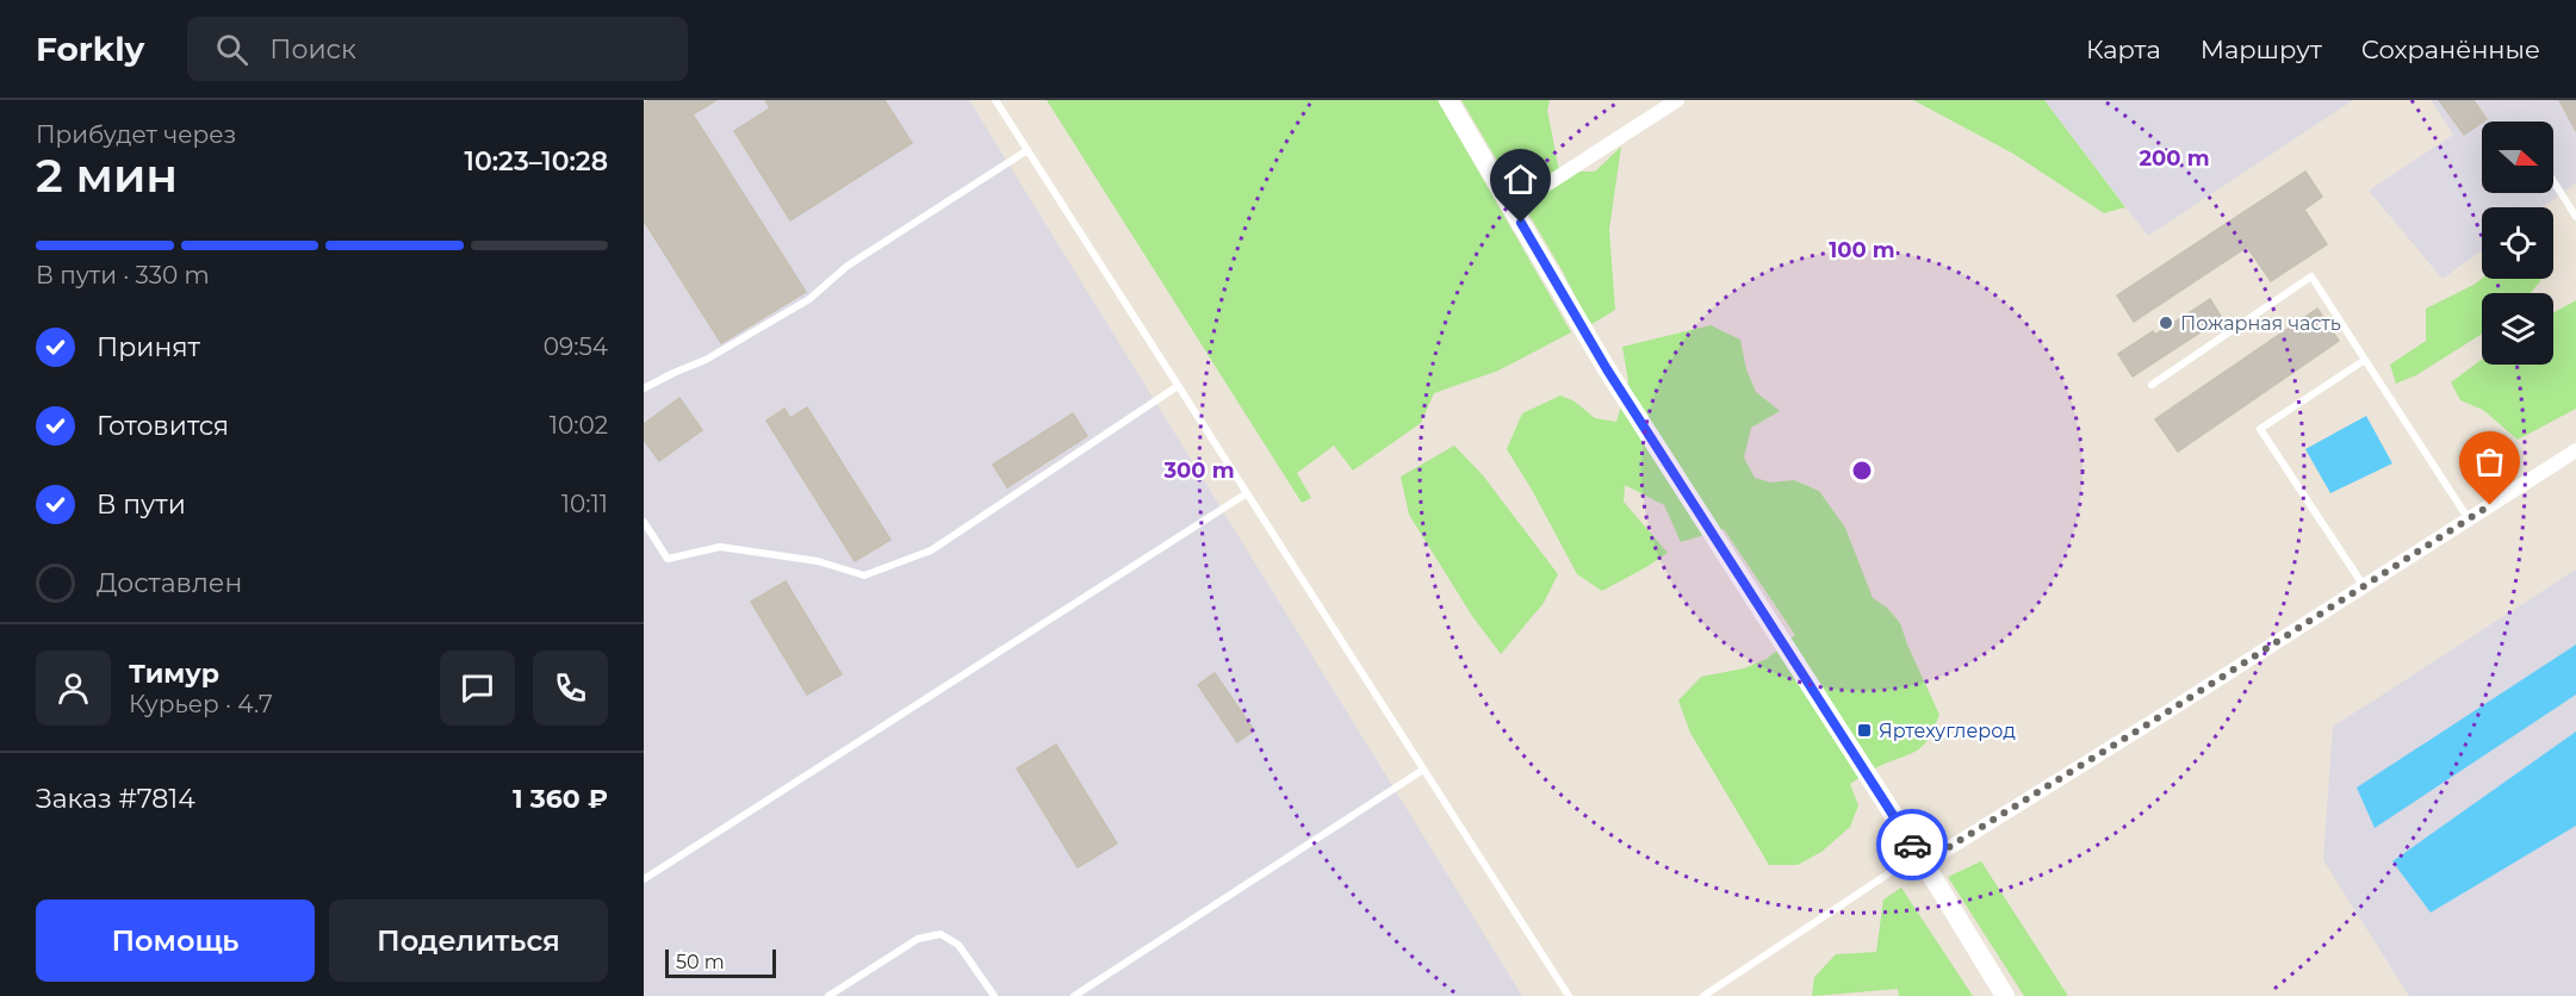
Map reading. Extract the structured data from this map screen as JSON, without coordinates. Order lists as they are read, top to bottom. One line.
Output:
{"places":{"other":["Пожарная часть"],"transit":["Яртехуглерод"]},"scale_bar":"50 m","north":"right","page":{"header":"Forkly","search":"Поиск","nav":["Карта","Маршрут","Сохранённые"],"heading":["2 мин","Прибудет через","10:23–10:28"],"panel":["Тимур","Курьер · 4.7","Заказ #7814","1 360 ₽"],"bar":"В пути · 330 m","list":[["Принят","09:54"],["Готовится","10:02"],["В пути","10:11"],"Доставлен"],"buttons":["Помощь","Поделиться"],"scale":"50 m"},"rings":["200 m","100 m","300 m"]}
